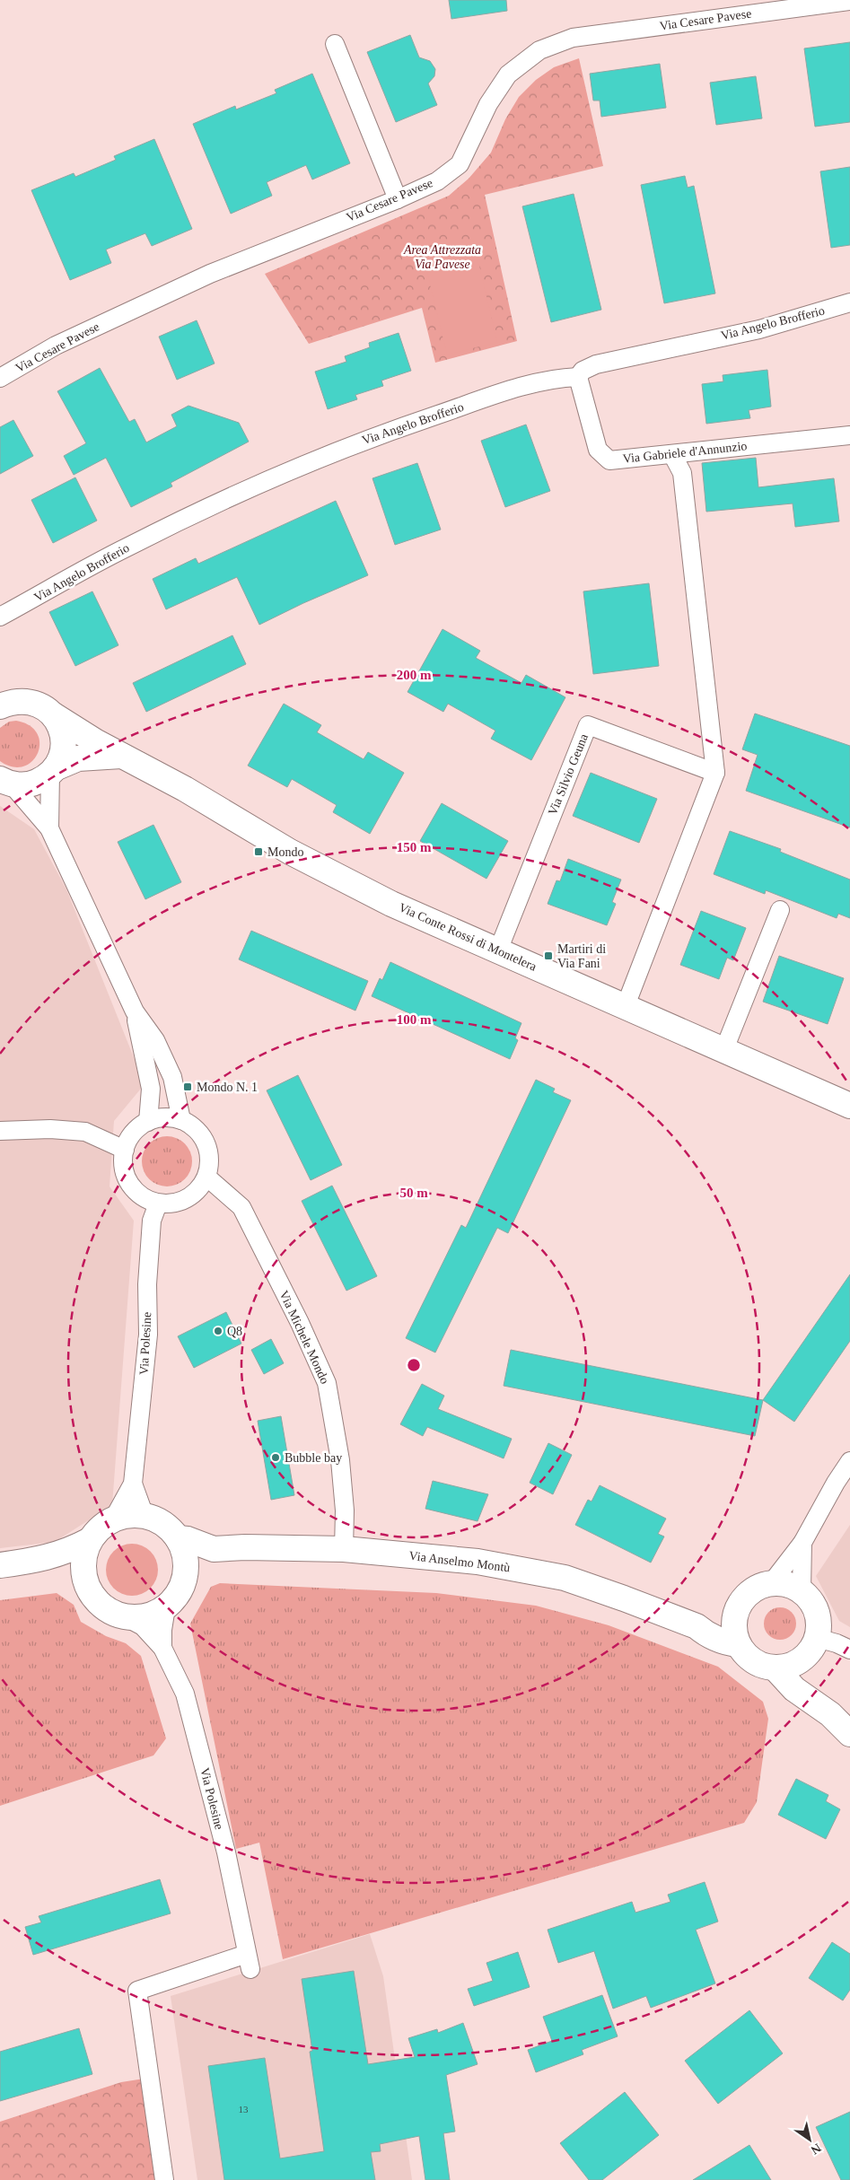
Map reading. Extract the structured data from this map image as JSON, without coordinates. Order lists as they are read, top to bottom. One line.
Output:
{"streets":{"street":["Via Cesare Pavese","Via Angelo Brofferio","Via Gabriele d'Annunzio","Via Silvio Geuna","Via Conte Rossi di Montelera","Via Michele Mondo","Via Polesine","Via Anselmo Montù"]},"crossings":[["Via Angelo Brofferio","Via Gabriele d'Annunzio"],["Via Silvio Geuna","Via Conte Rossi di Montelera"],["Via Michele Mondo","Via Polesine"],["Via Michele Mondo","Via Anselmo Montù"],["Via Polesine","Via Anselmo Montù"]],"parks":["Area Attrezzata Via Pavese"],"places":{"transit":["Mondo","Martiri di Via Fani","Mondo N. 1"],"other":["Q8","Bubble bay"]},"house_numbers":["13"],"north":"bottom right","rings":["200 m","150 m","100 m","50 m"]}
